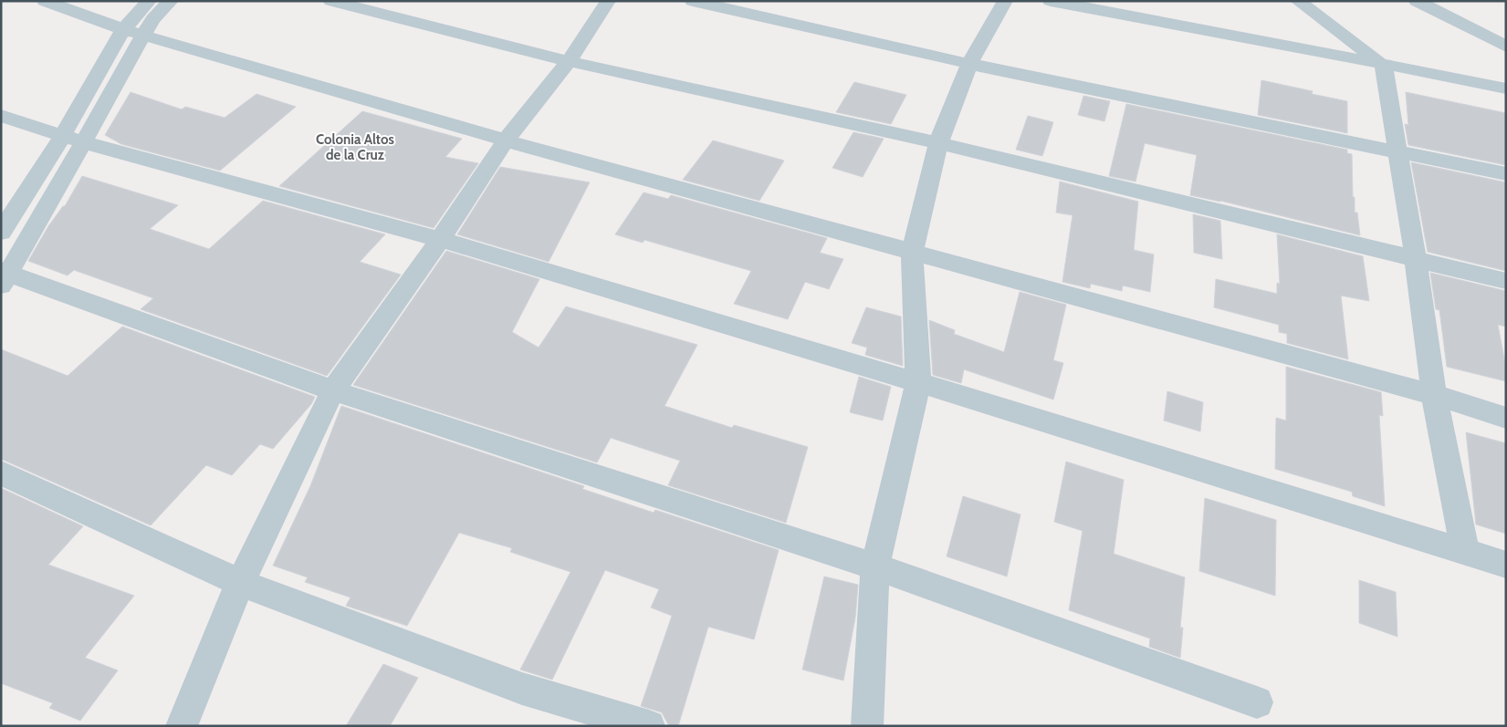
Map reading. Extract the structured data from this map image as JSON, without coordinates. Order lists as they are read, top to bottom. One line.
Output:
{"districts":["Colonia Altos de la Cruz"]}
